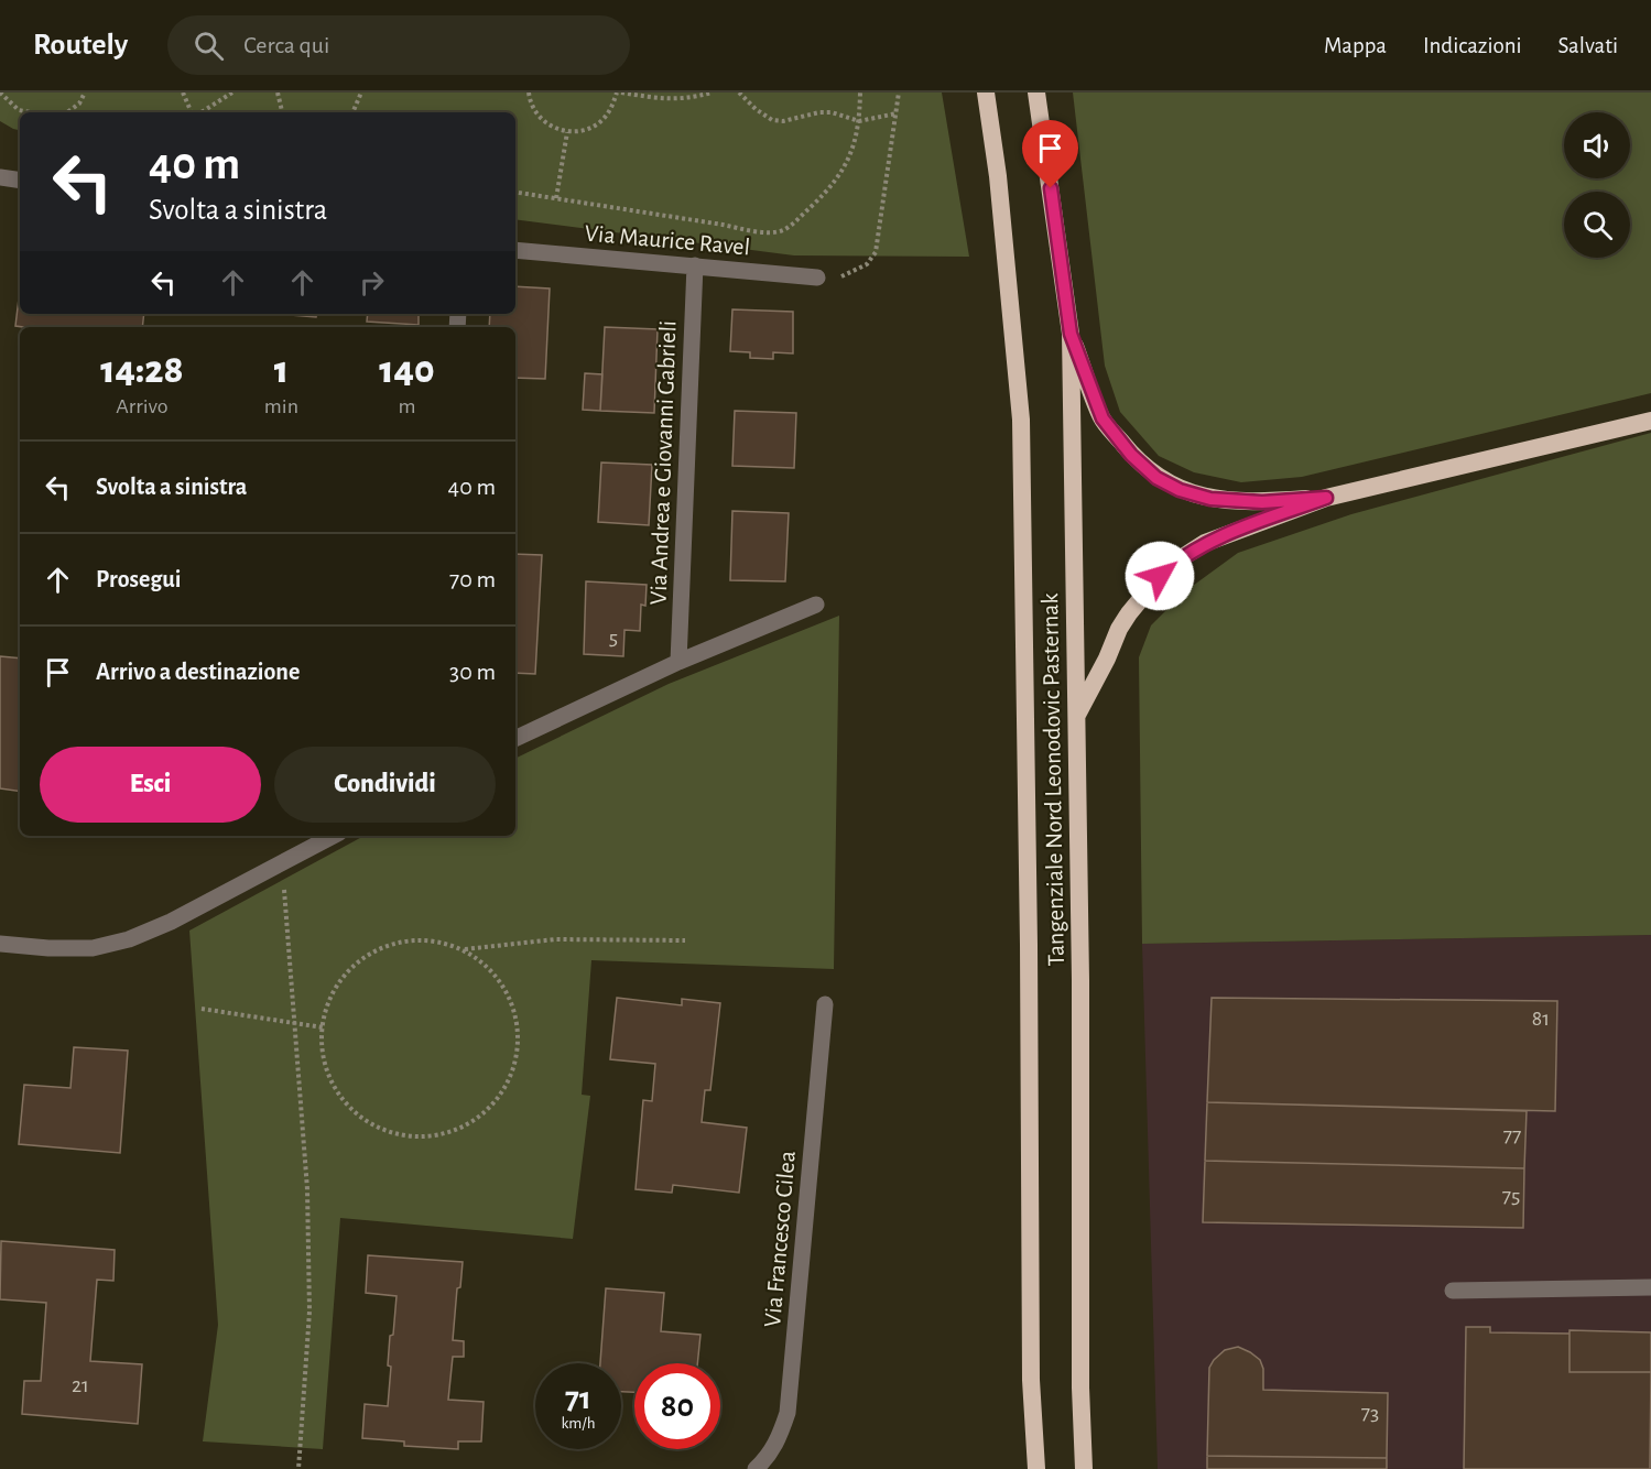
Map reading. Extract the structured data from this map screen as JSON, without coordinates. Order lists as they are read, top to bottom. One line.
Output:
{"streets":{"highway":["Tangenziale Nord Leonodovic Pasternak"],"street":["Via Maurice Ravel","Via Andrea e Giovanni Gabrieli","Via Francesco Cilea"]},"crossings":[["Via Maurice Ravel","Via Andrea e Giovanni Gabrieli"]],"house_numbers":["5","81","77","75","21","73"],"page":{"header":"Routely","search":"Cerca qui","nav":["Mappa","Indicazioni","Salvati"],"turn":["40 m","Svolta a sinistra"],"eta":["14:28","Arrivo","1","min","140","m"],"list":[{"name":"Svolta a sinistra","value":"40 m"},{"name":"Prosegui","value":"70 m"},{"name":"Arrivo a destinazione","value":"30 m"}],"buttons":["Esci","Condividi"],"speed":"71 km/h","limit":"80"}}
